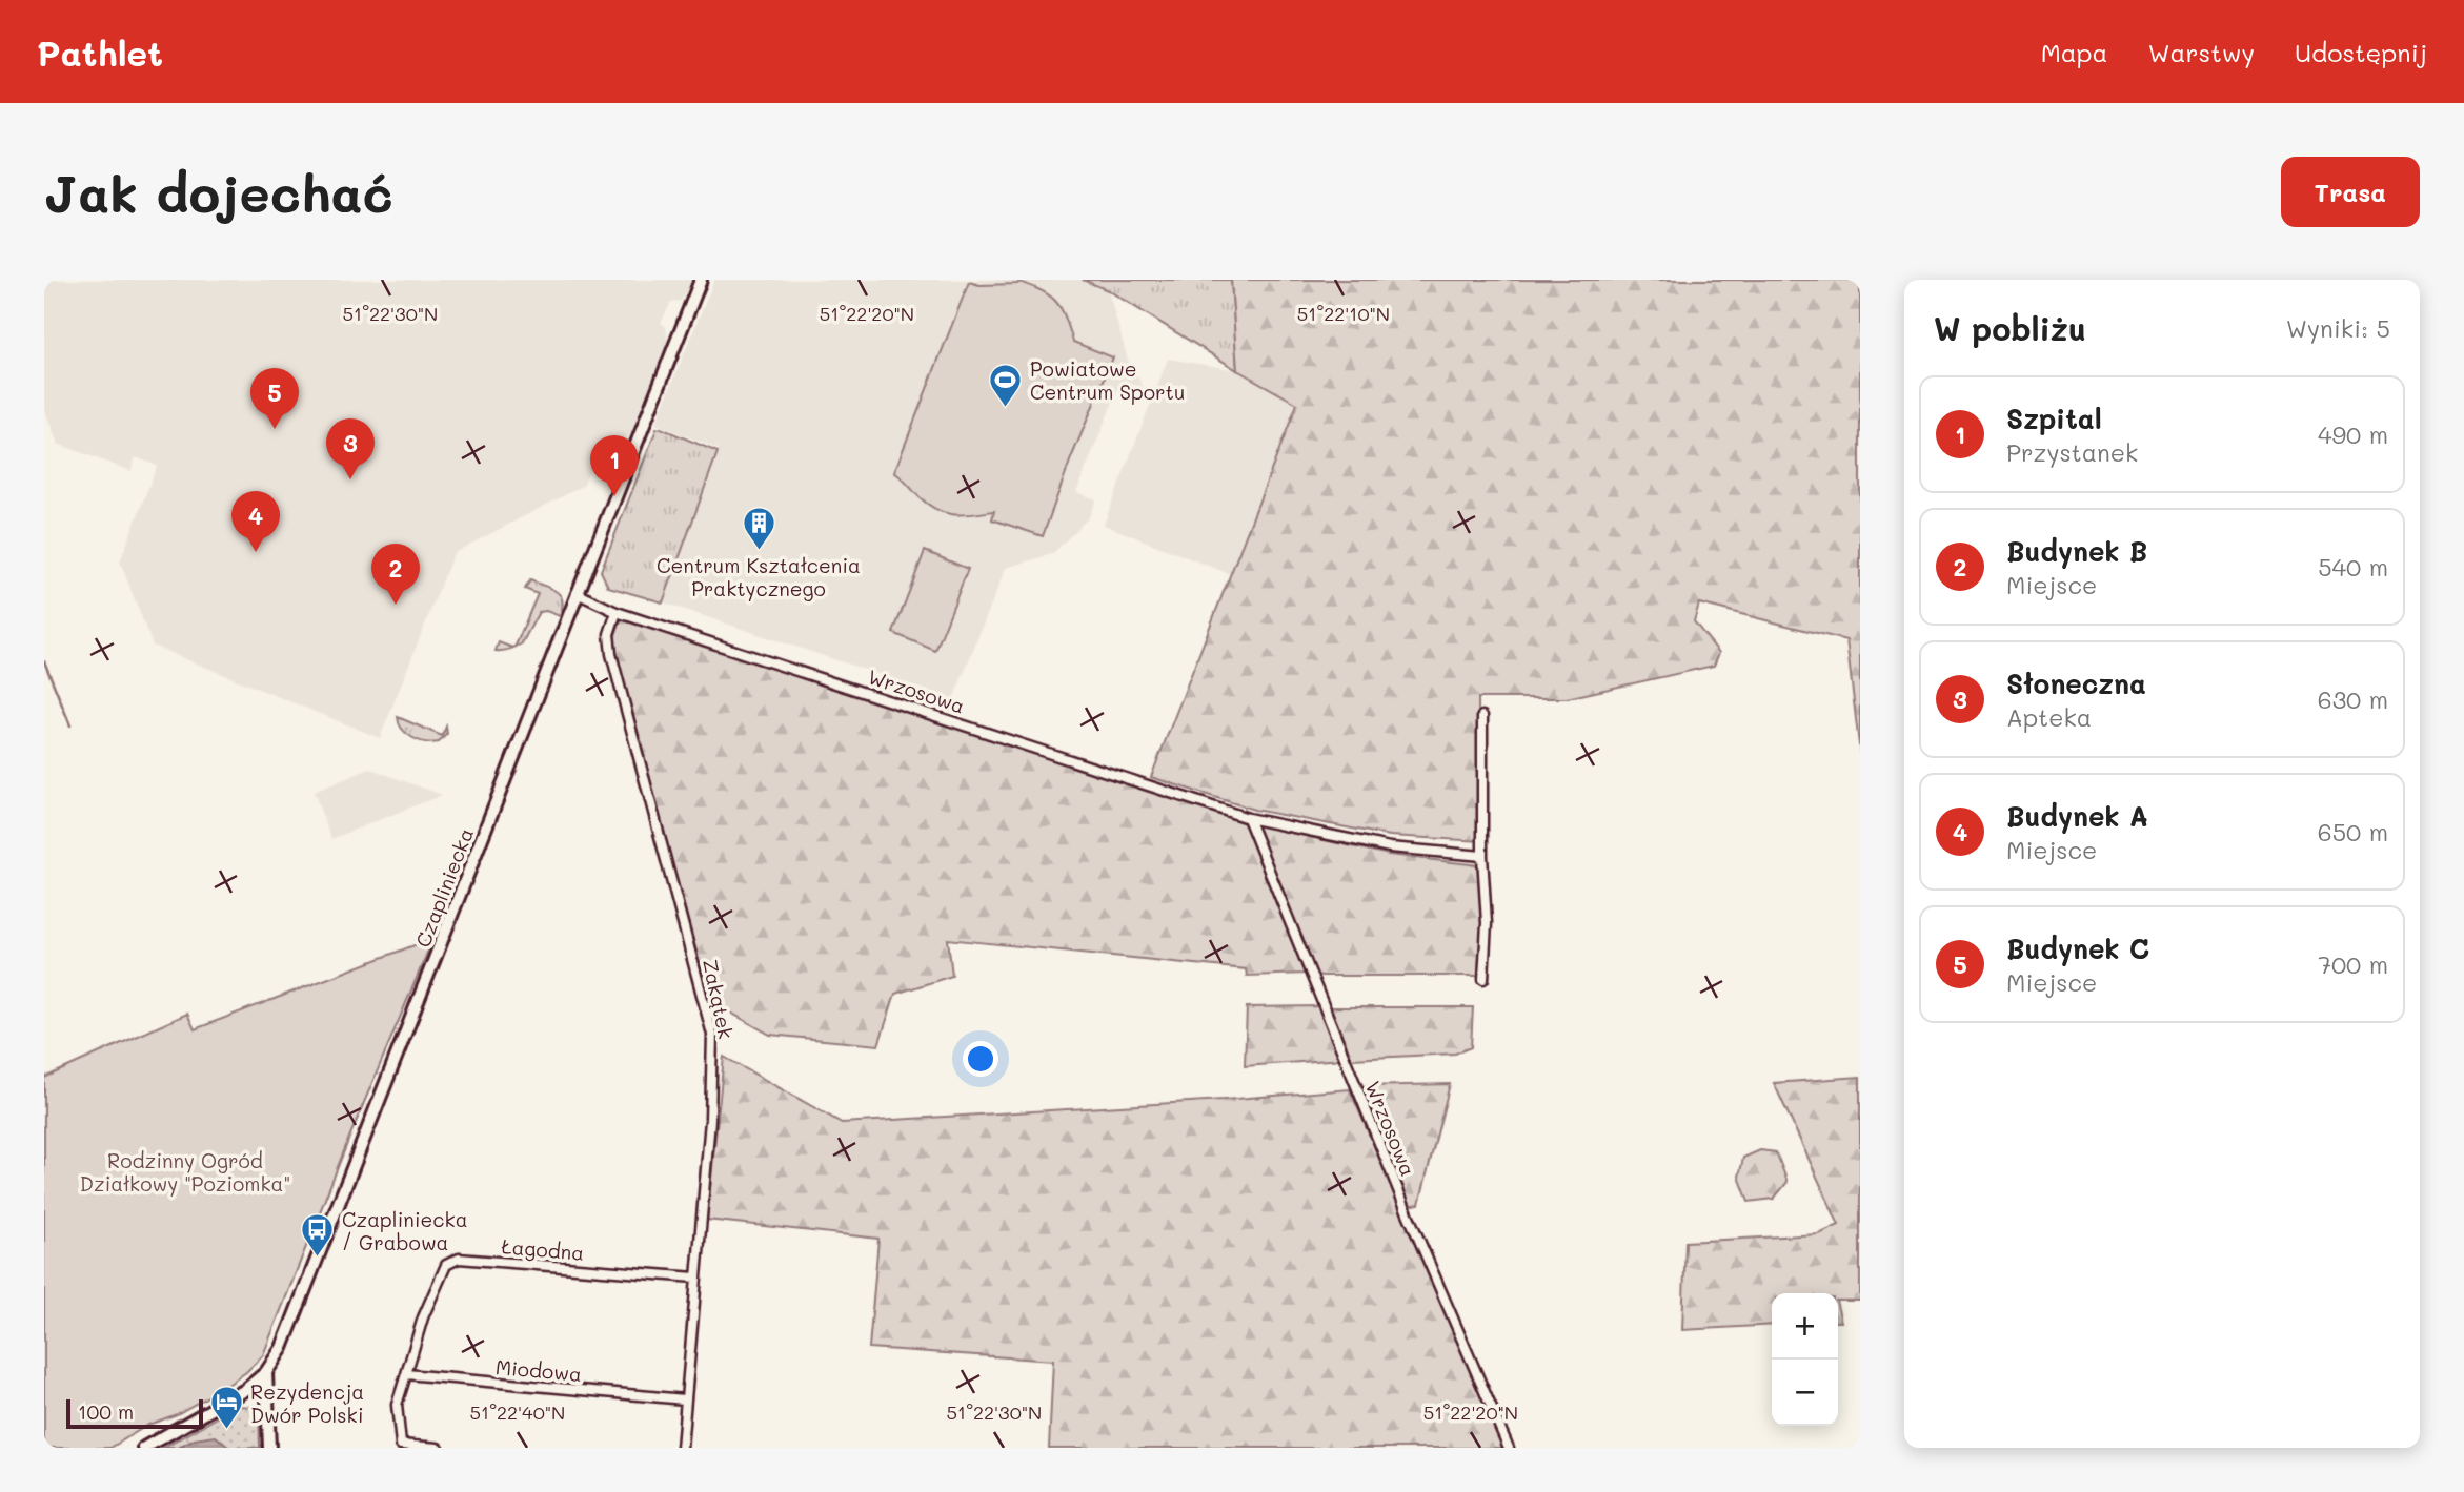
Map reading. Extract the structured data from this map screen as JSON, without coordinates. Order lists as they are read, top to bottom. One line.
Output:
{"streets":{"main road":["Czapliniecka"],"street":["Wrzosowa","Zakątek","Łagodna","Miodowa"]},"crossings":[["Wrzosowa","Czapliniecka"],["Wrzosowa","Zakątek"],["Zakątek","Łagodna"],["Zakątek","Miodowa"],["Łagodna","Miodowa"]],"parks":["Rodzinny Ogród Działkowy \"Poziomka\""],"places":{"sports":["Powiatowe Centrum Sportu"],"building":["Centrum Kształcenia Praktycznego"],"bus stop":["Czapliniecka / Grabowa"],"hotel":["Rezydencja Dwór Polski"]},"scale_bar":"100 m","page":{"header":"Pathlet","nav":["Mapa","Warstwy","Udostępnij"],"buttons":"Trasa","title":"Jak dojechać","heading":["W pobliżu","Wyniki: 5"],"pins":["5","3","1","4","2"],"list":[{"mark":"1","name":"Szpital","note":"Przystanek","value":"490 m"},{"mark":"2","name":"Budynek B","note":"Miejsce","value":"540 m"},{"mark":"3","name":"Słoneczna","note":"Apteka","value":"630 m"},{"mark":"4","name":"Budynek A","note":"Miejsce","value":"650 m"},{"mark":"5","name":"Budynek C","note":"Miejsce","value":"700 m"}],"map_buttons":["+","−"],"scale":"100 m"},"coordinates":["51°22'30\"N","51°22'20\"N","51°22'10\"N","51°22'40\"N"]}
